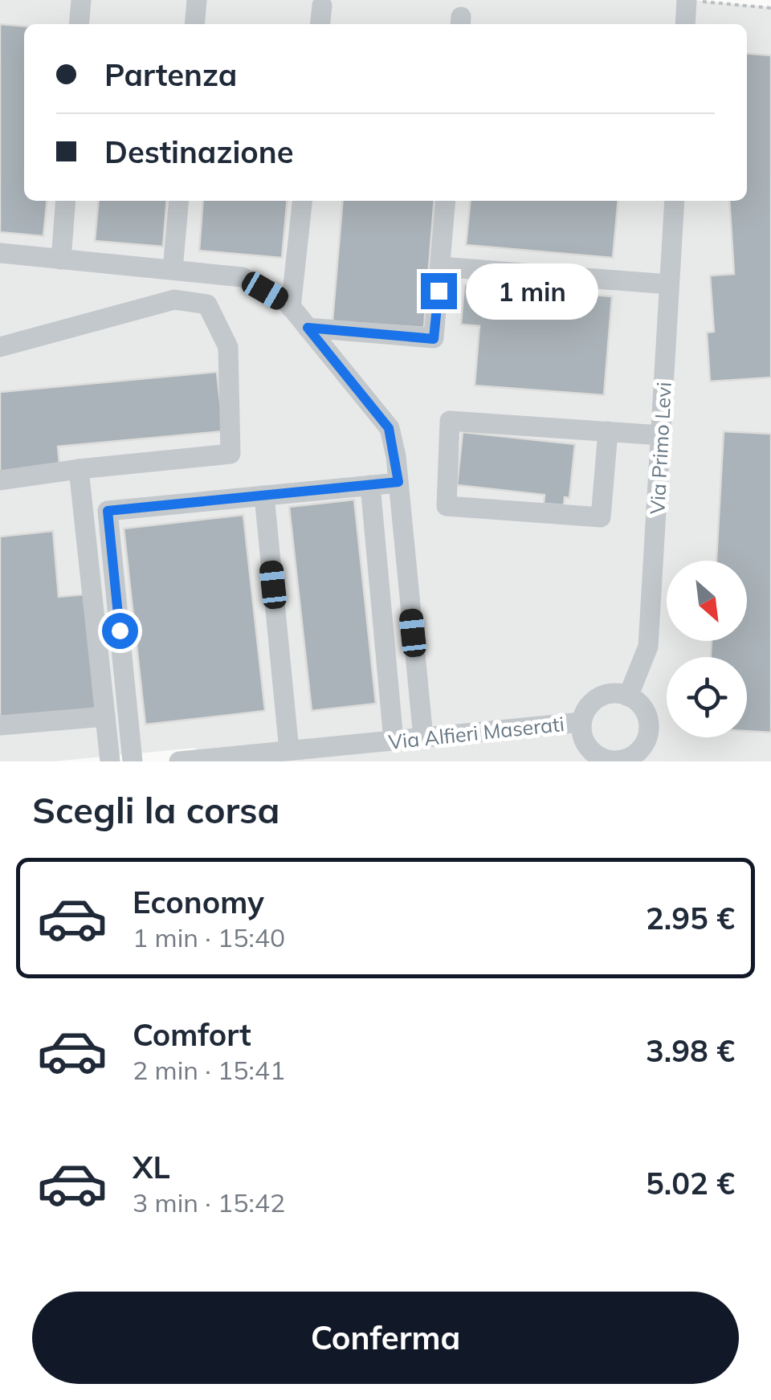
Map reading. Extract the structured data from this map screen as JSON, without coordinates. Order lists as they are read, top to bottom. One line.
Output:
{"streets":{"street":["Via Primo Levi","Via Alfieri Maserati"]},"crossings":[["Via Primo Levi","Via Alfieri Maserati"]],"north":"bottom right","page":{"banner":["Partenza","Destinazione"],"bubble":"1 min","heading":"Scegli la corsa","list":[{"name":"Economy","note":"1 min · 15:40","value":"2.95 €"},{"name":"Comfort","note":"2 min · 15:41","value":"3.98 €"},{"name":"XL","note":"3 min · 15:42","value":"5.02 €"}],"buttons":"Conferma"}}
